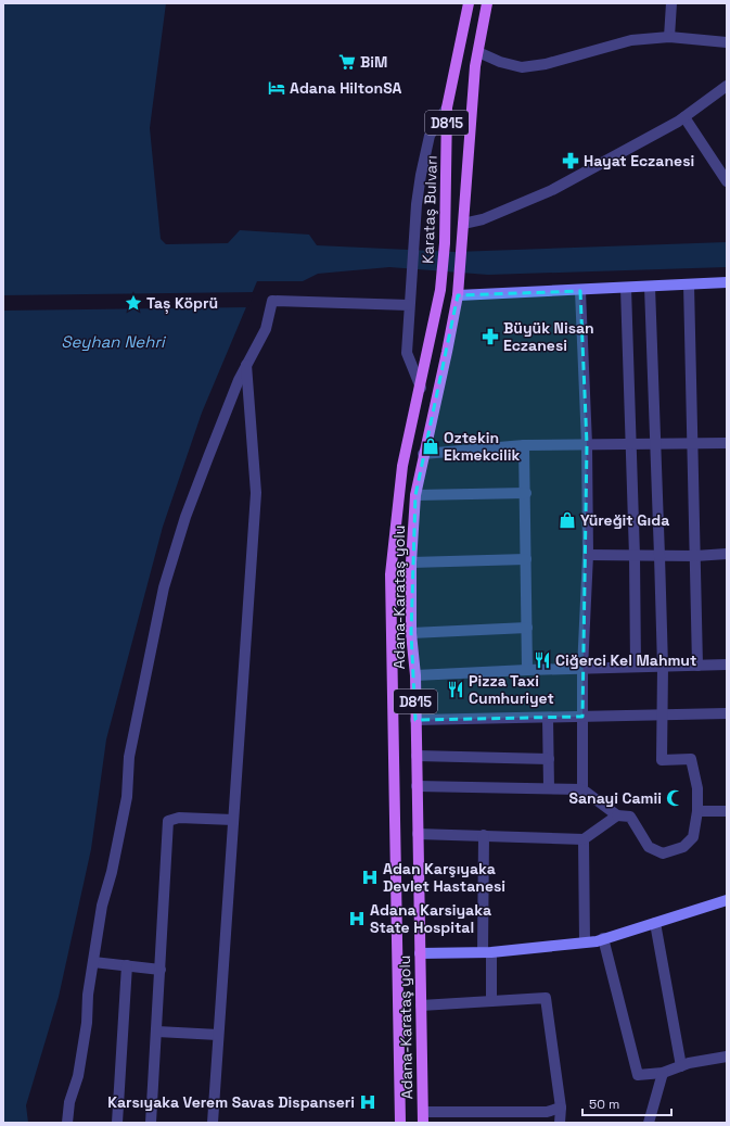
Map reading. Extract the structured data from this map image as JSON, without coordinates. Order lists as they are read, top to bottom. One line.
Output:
{"streets":{"main road":["D815","Karataş Bulvarı","Adana-Karataş yolu"]},"crossings":[["Karataş Bulvarı","Adana-Karataş yolu"]],"water":["Seyhan Nehri"],"places":{"supermarket":["BiM"],"hotel":["Adana HiltonSA"],"pharmacy":["Hayat Eczanesi","Büyük Nisan Eczanesi"],"place":["Taș Köprü"],"shop":["Oztekin Ekmekcilik","Yüreğit Gıda"],"restaurant":["Ciğerci Kel Mahmut","Pizza Taxi Cumhuriyet"],"mosque":["Sanayi Camii"],"hospital":["Adan Karşıyaka Devlet Hastanesi","Adana Karsiyaka State Hospital","Karsıyaka Verem Savas Dispanseri"]},"scale_bar":"50 m"}
